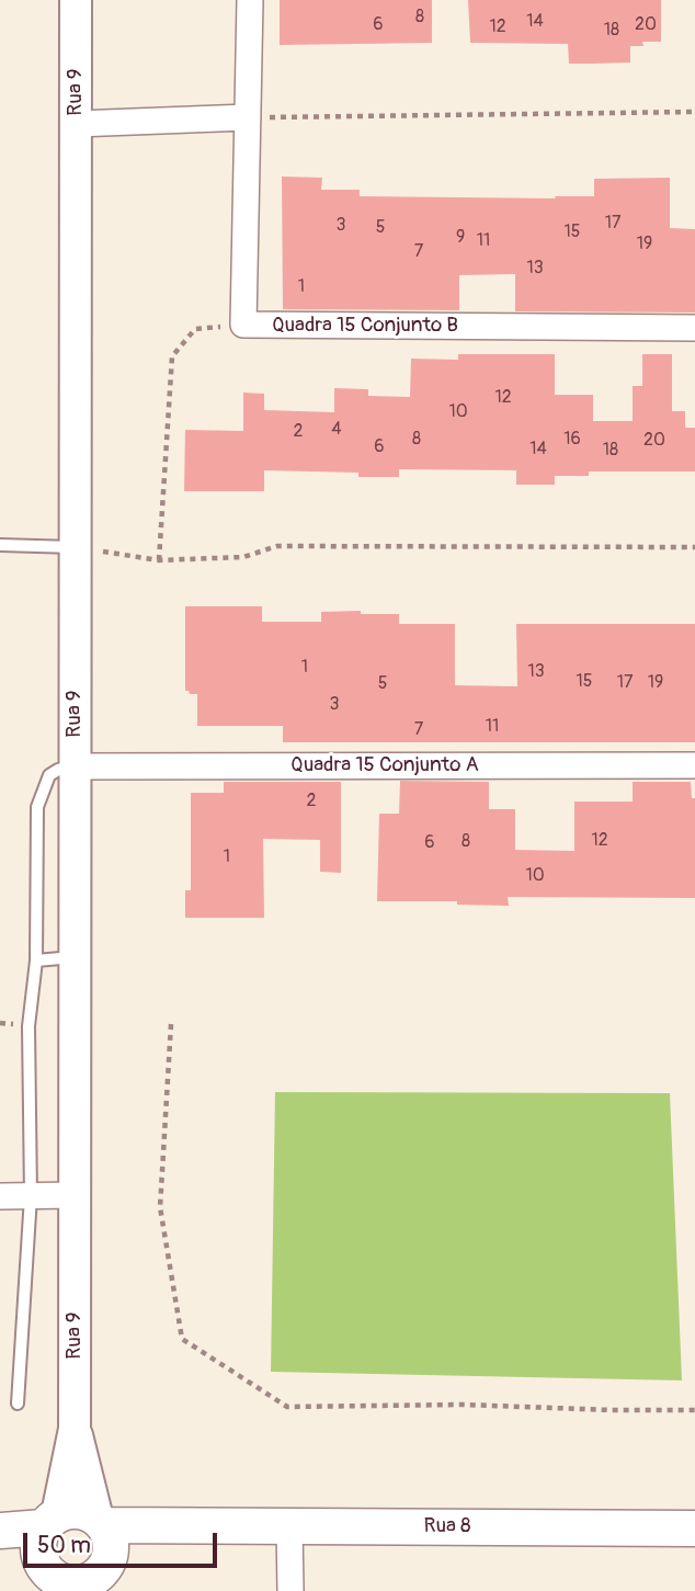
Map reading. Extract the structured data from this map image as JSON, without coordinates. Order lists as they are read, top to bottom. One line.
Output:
{"streets":{"main road":["Rua 8"],"street":["Rua 9","Quadra 15 Conjunto B","Quadra 15 Conjunto A"]},"crossings":[["Rua 9","Quadra 15 Conjunto A"]],"house_numbers":["8","14","6","20","12","18","17","3","5","15","9","11","19","7","13","1","12","10","4","2","8","16","20","6","14","18","1","13","15","17","19","5","3","11","7","2","12","8","6","1","10"],"scale_bar":"50 m"}
